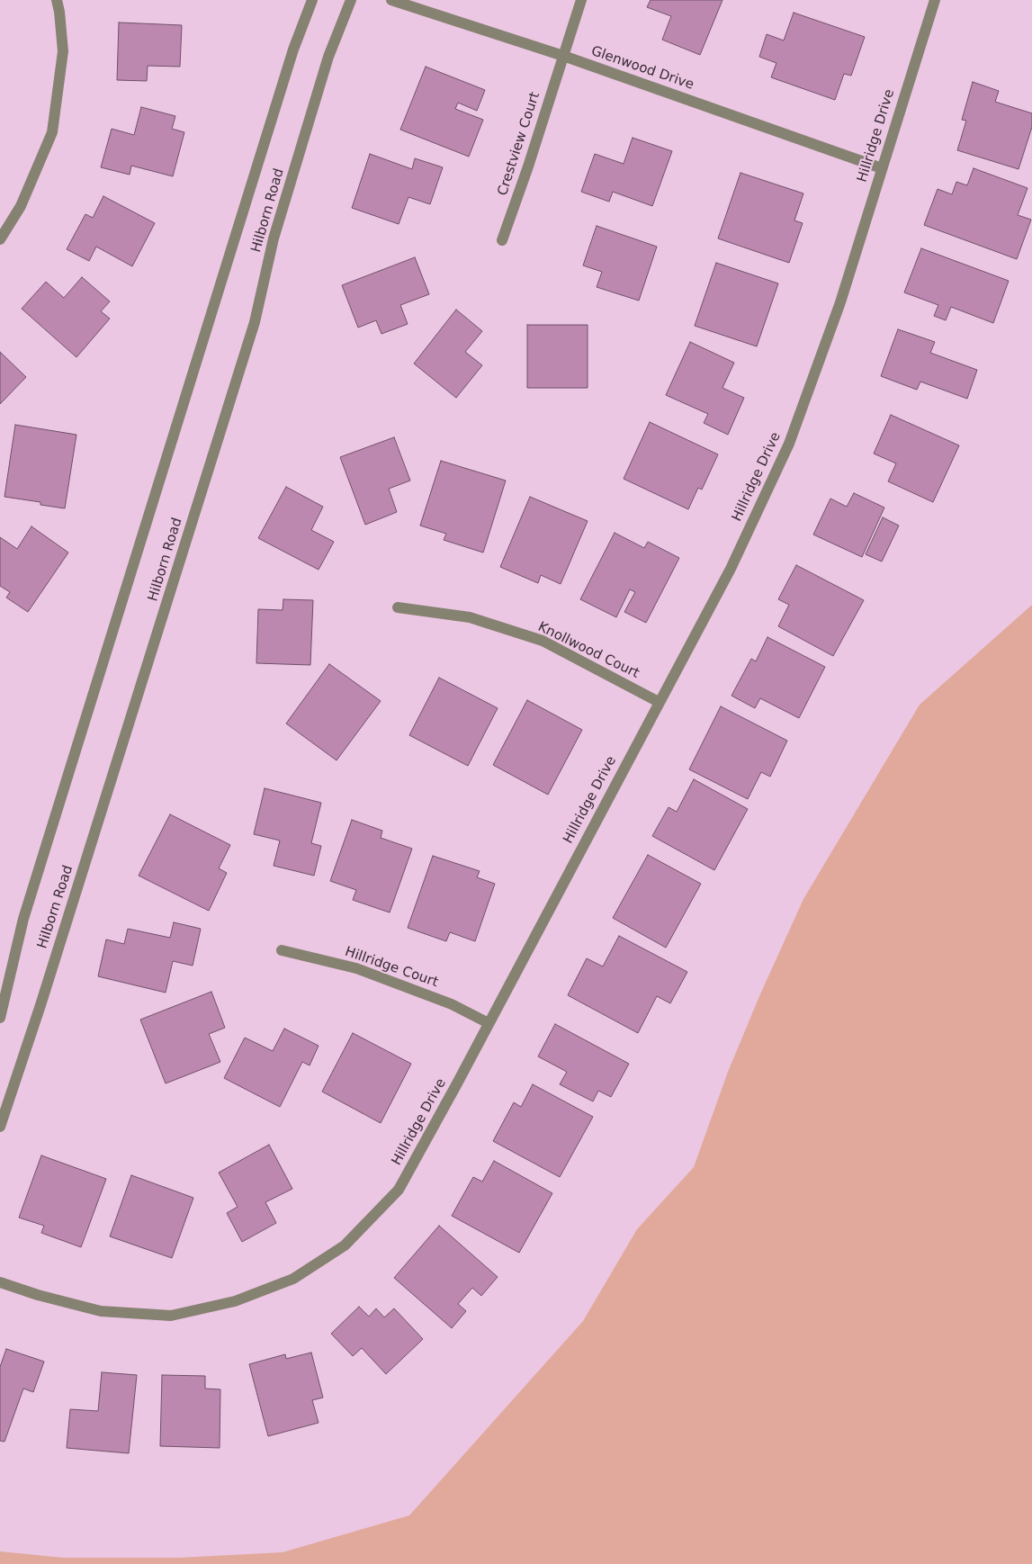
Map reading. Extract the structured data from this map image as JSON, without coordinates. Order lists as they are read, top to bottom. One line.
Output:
{"streets":{"street":["Glenwood Drive","Hillridge Drive","Crestview Court","Hilborn Road","Knollwood Court","Hillridge Court"]},"crossings":[["Glenwood Drive","Hillridge Drive"],["Glenwood Drive","Crestview Court"],["Hillridge Drive","Knollwood Court"],["Hillridge Drive","Hillridge Court"]]}
